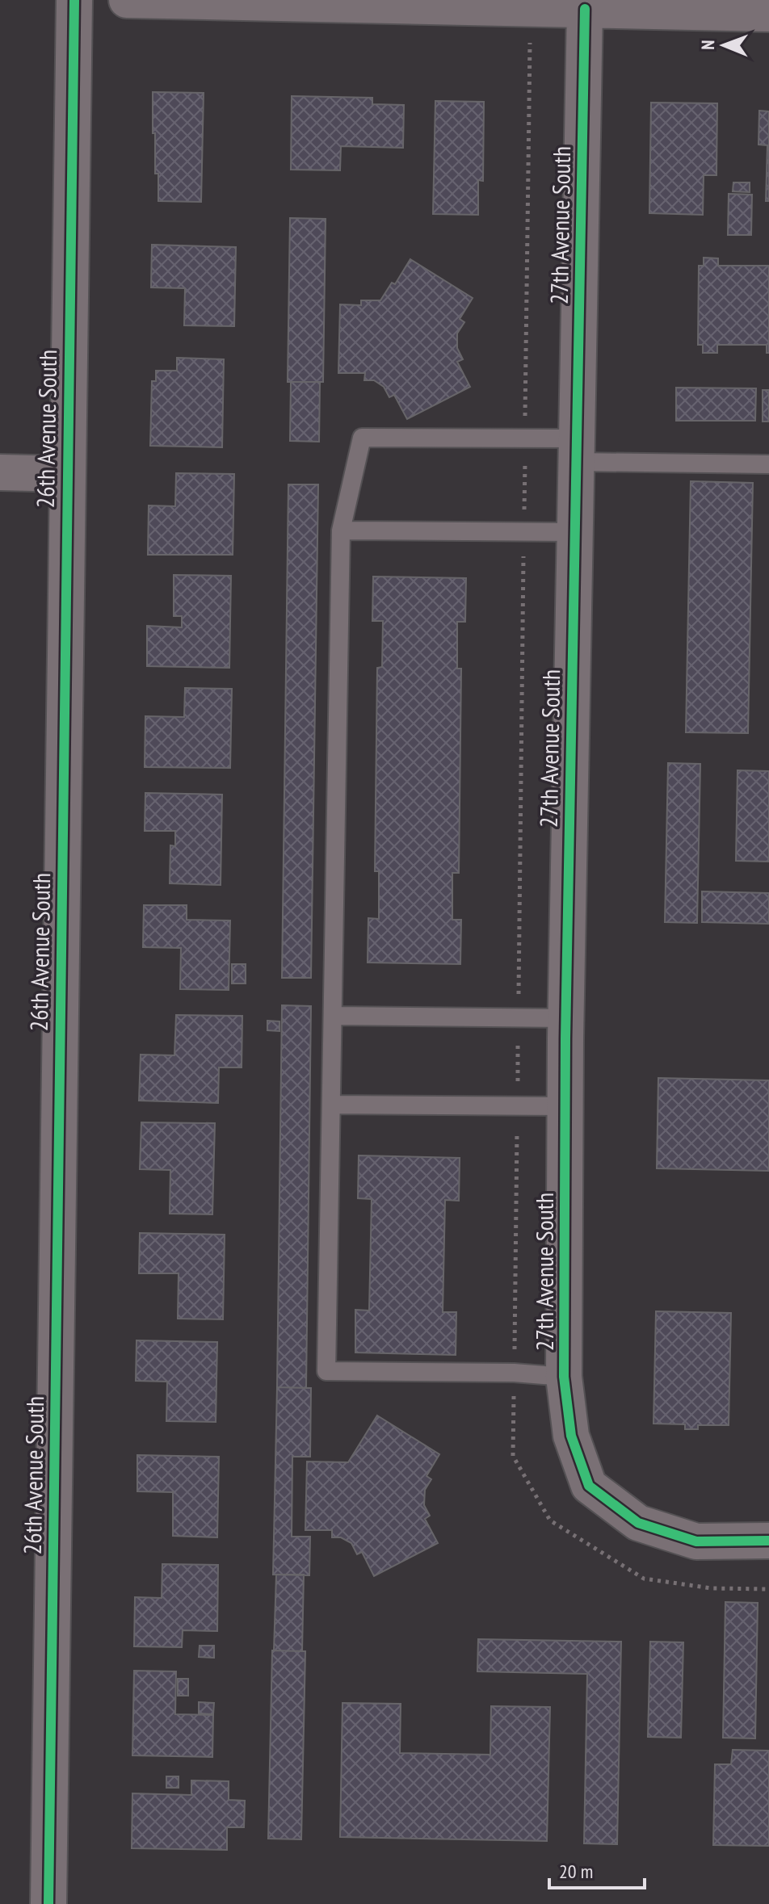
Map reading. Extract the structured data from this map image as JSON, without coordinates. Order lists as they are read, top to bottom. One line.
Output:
{"streets":{"street":["27th Avenue South","26th Avenue South"]},"scale_bar":"20 m","north":"left"}
